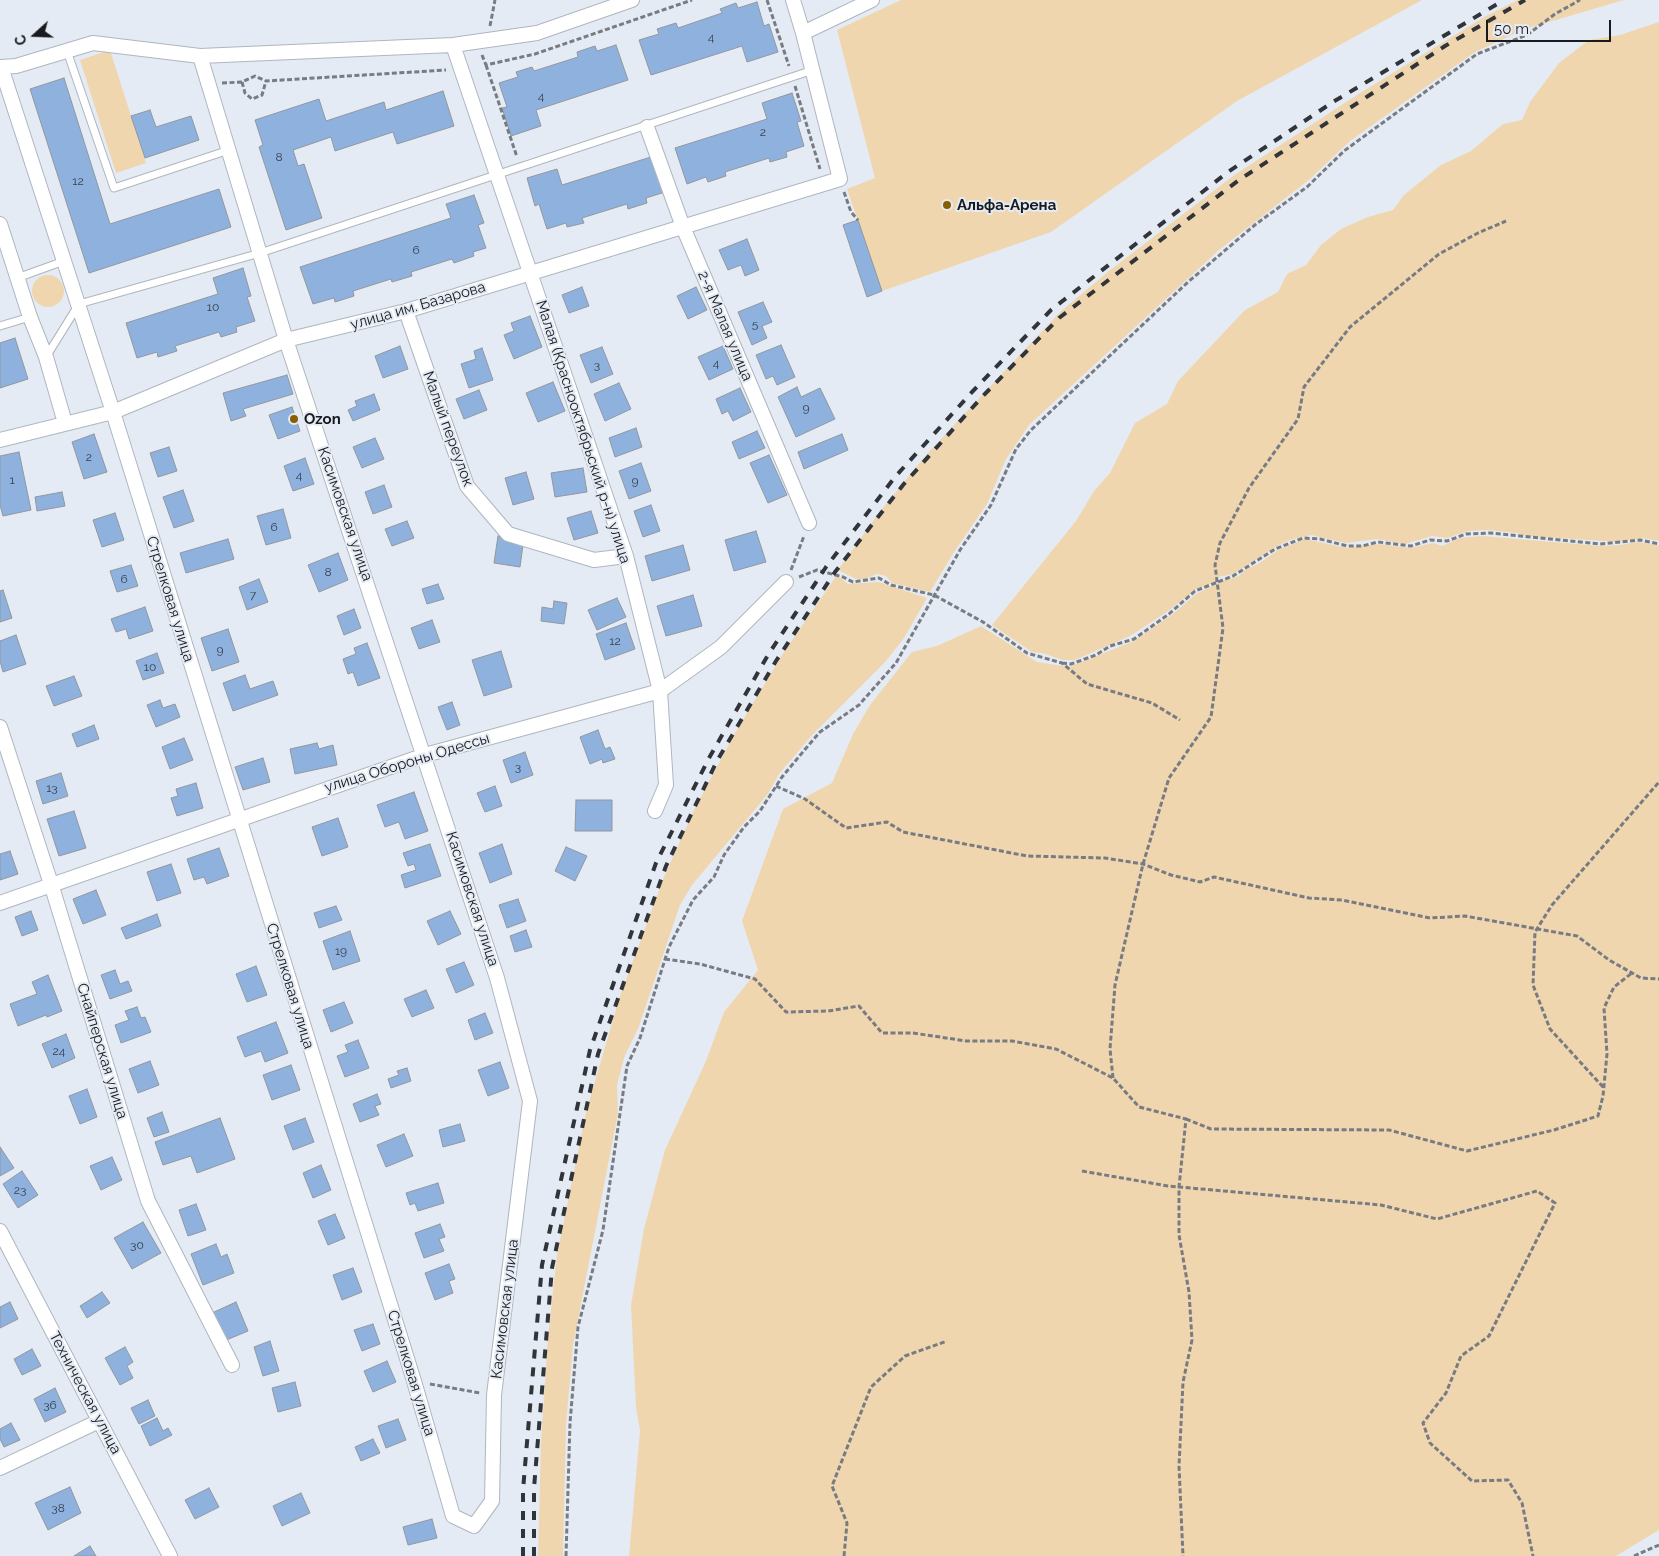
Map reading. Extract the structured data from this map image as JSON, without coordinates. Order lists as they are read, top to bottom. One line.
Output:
{"streets":{"street":["улица им. Базарова","2-я Малая улица","Малый переулок","Малая (Краснооктябрьский р-н) улица","Касимовская улица","Стрелковая улица","улица Обороны Одессы","Снайперская улица","Техническая улица"]},"crossings":[["улица им. Базарова","2-я Малая улица"],["улица им. Базарова","Малый переулок"],["улица им. Базарова","Малая (Краснооктябрьский р-н) улица"],["улица им. Базарова","Касимовская улица"],["улица им. Базарова","Стрелковая улица"],["Малый переулок","Малая (Краснооктябрьский р-н) улица"],["Малая (Краснооктябрьский р-н) улица","улица Обороны Одессы"],["Касимовская улица","Стрелковая улица"],["Касимовская улица","улица Обороны Одессы"],["Стрелковая улица","улица Обороны Одессы"],["улица Обороны Одессы","Снайперская улица"]],"places":["Альфа-Арена","Ozon"],"house_numbers":["4","4","2","8","12","6","10","5","4","3","9","2","4","1","9","6","8","6","7","12","9","10","3","13","19","24","23","30","36","38"],"scale_bar":"50 m","north":"left"}
